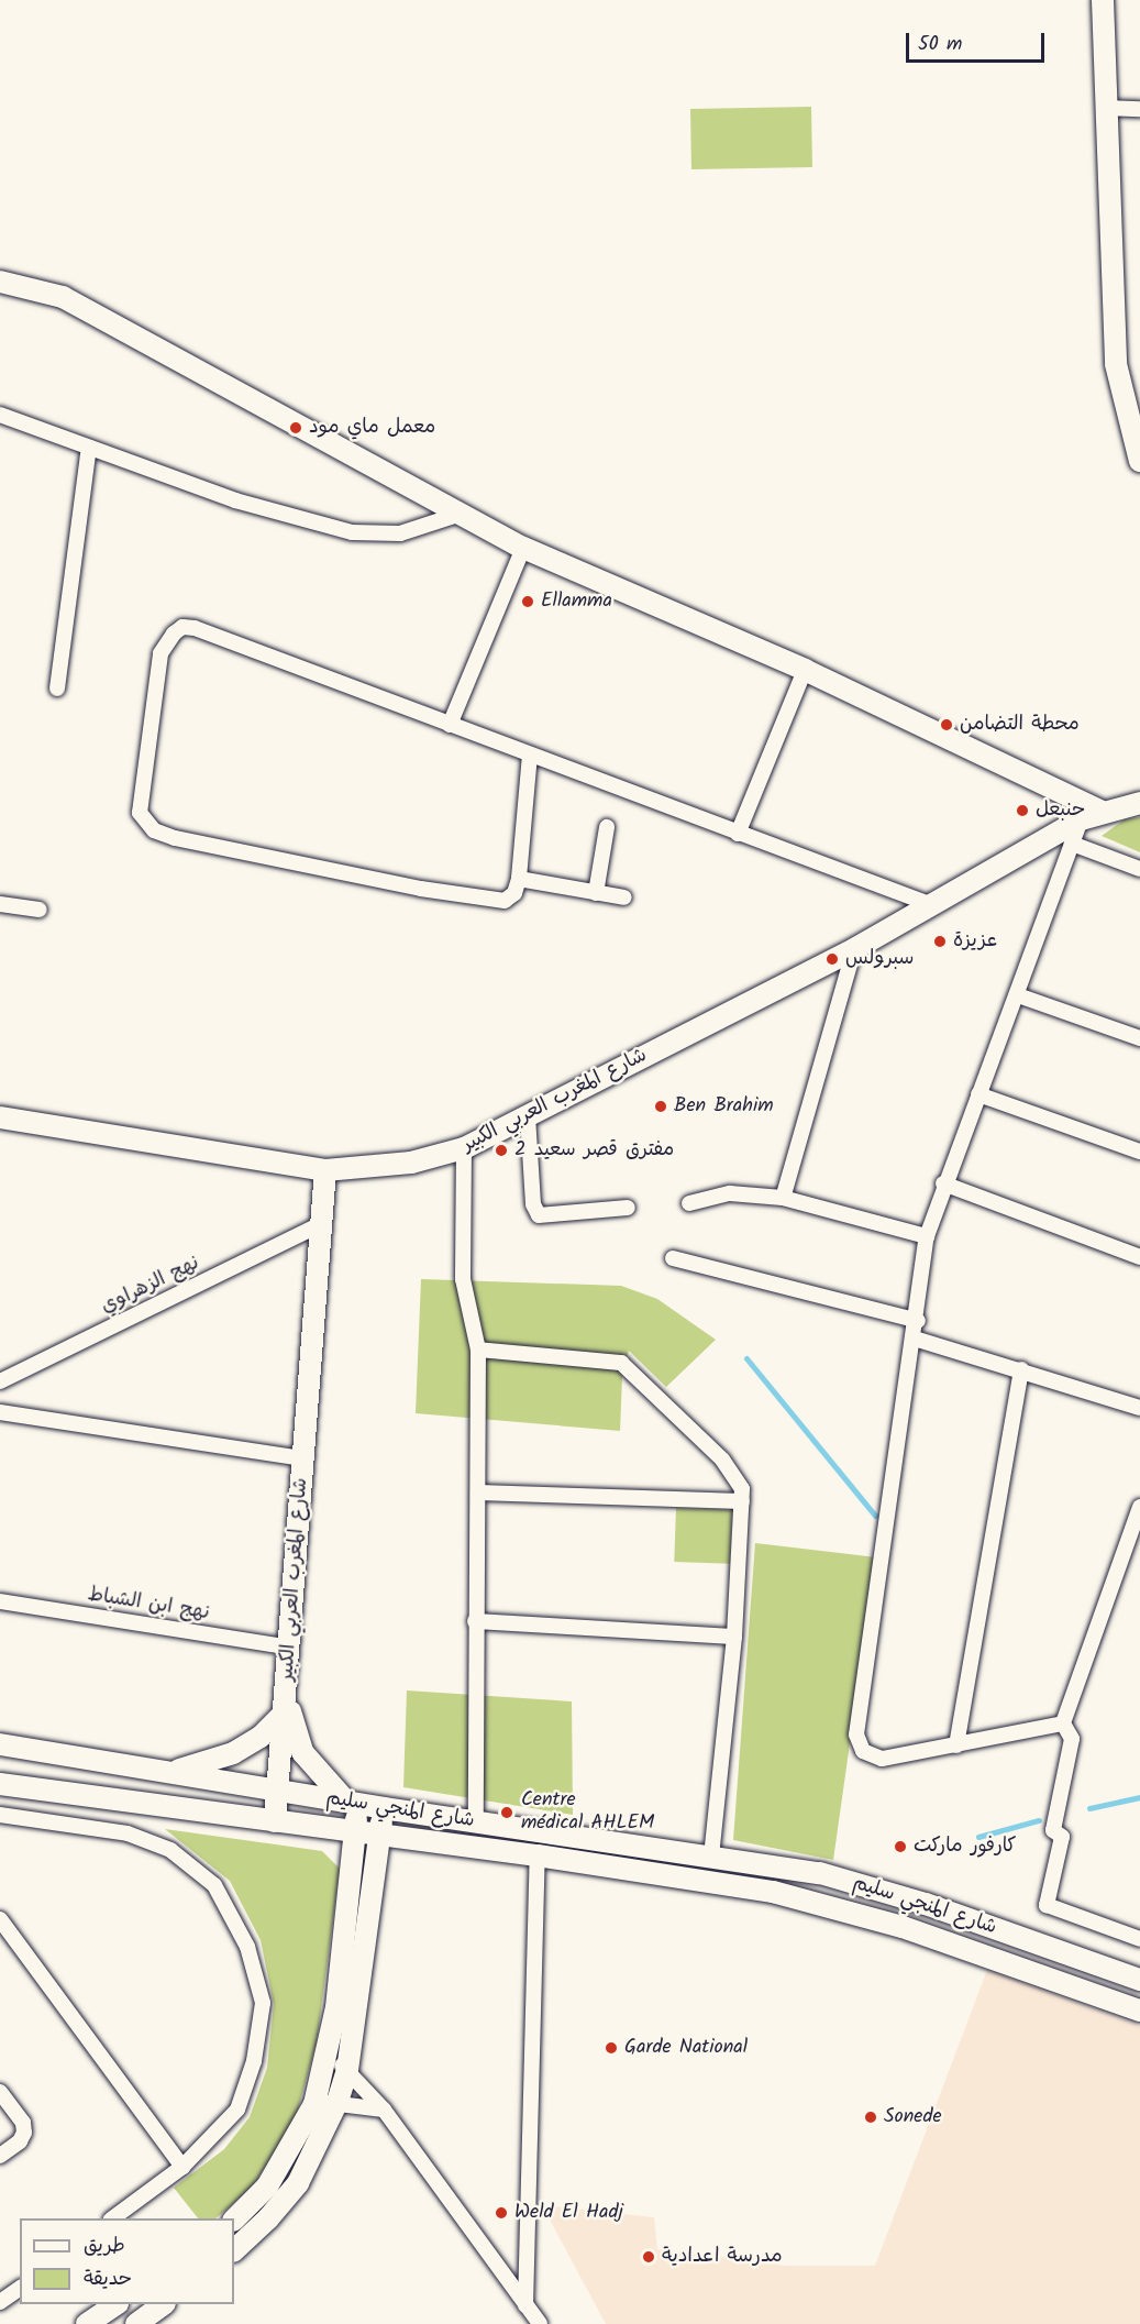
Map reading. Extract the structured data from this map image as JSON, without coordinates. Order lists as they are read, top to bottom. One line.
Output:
{"streets":{"street":["شارع المغرب العربي الكبير","نهج الزهراوي","نهج ابن الشباط","شارع المنجي سليم"]},"crossings":[["شارع المغرب العربي الكبير","نهج الزهراوي"],["شارع المغرب العربي الكبير","نهج ابن الشباط"],["شارع المغرب العربي الكبير","شارع المنجي سليم"]],"places":["معمل ماي مود","Ellamma","محطة التضامن","حنبعل","عزيزة","سبرولس","Ben Brahim","مفترق قصر سعيد 2","Centre médical AHLEM","كارفور ماركت","Garde National","Sonede","Weld El Hadj","مدرسة اعدادية"],"legend":["طريق","حديقة"],"scale_bar":"50 m"}
